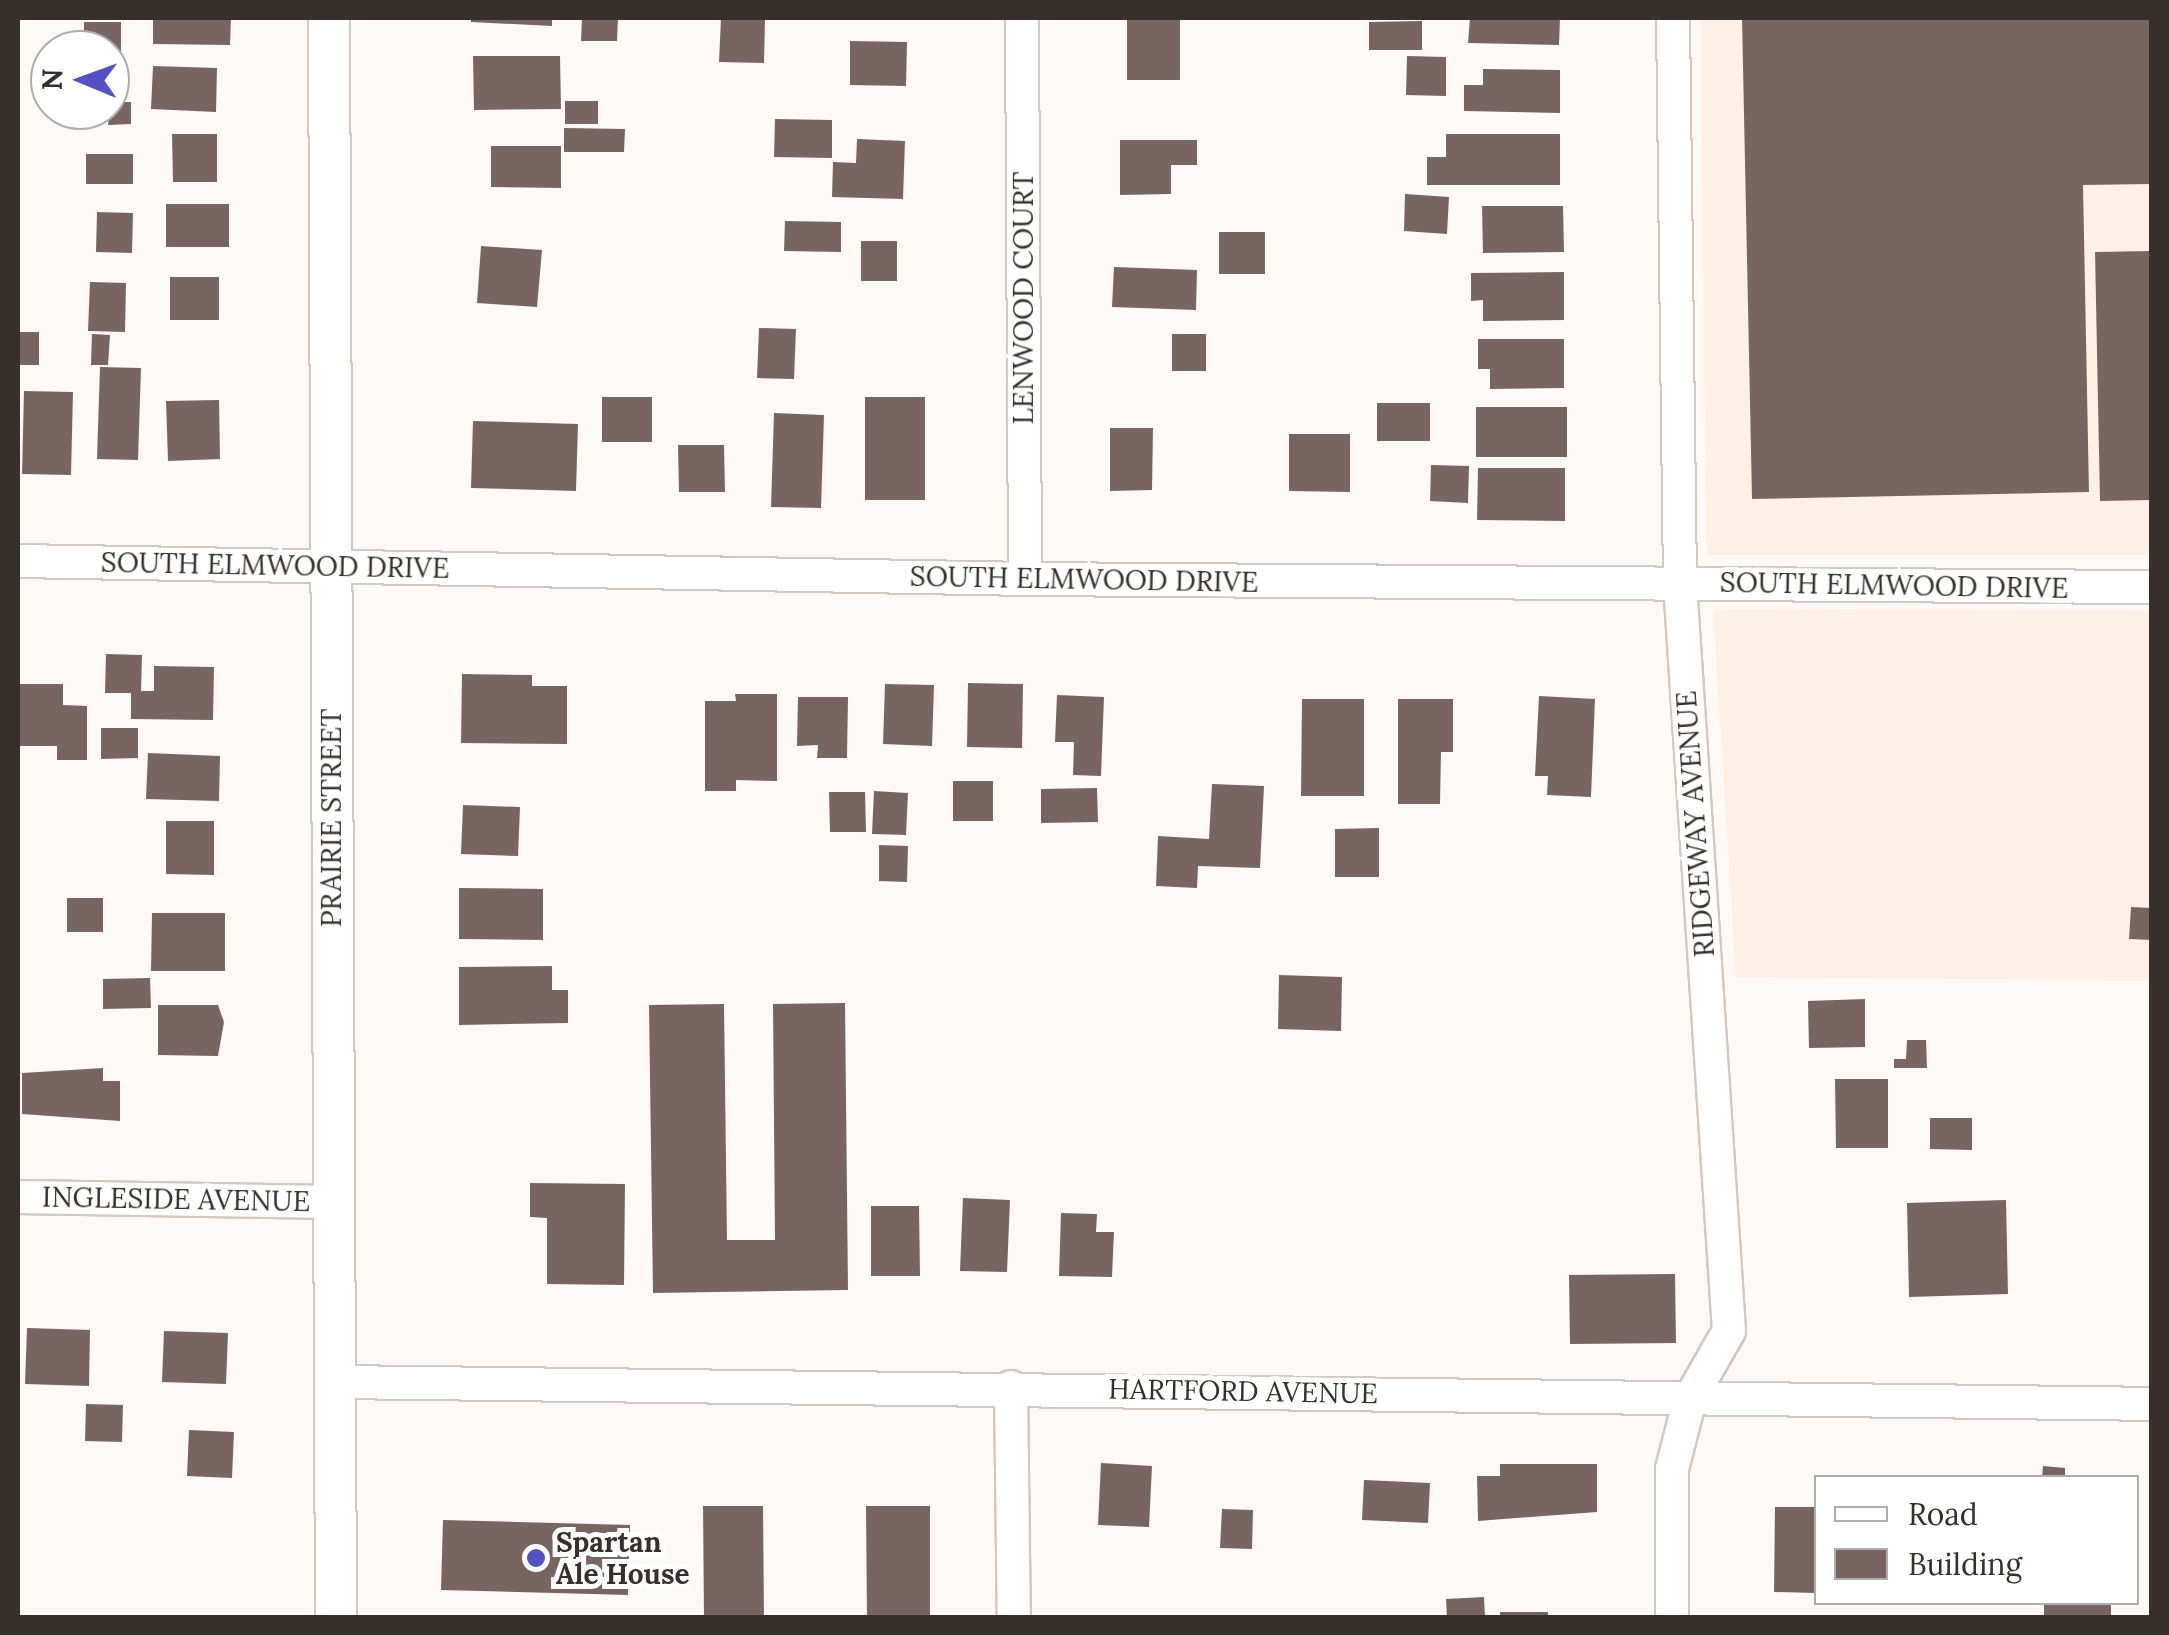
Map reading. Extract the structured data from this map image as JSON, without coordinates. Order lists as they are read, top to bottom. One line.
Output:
{"streets":{"street":["LENWOOD COURT","SOUTH ELMWOOD DRIVE","PRAIRIE STREET","RIDGEWAY AVENUE","INGLESIDE AVENUE","HARTFORD AVENUE"]},"crossings":[["LENWOOD COURT","SOUTH ELMWOOD DRIVE"],["SOUTH ELMWOOD DRIVE","PRAIRIE STREET"],["SOUTH ELMWOOD DRIVE","RIDGEWAY AVENUE"],["PRAIRIE STREET","INGLESIDE AVENUE"],["PRAIRIE STREET","HARTFORD AVENUE"],["RIDGEWAY AVENUE","HARTFORD AVENUE"]],"places":["Spartan Ale House"],"legend":["Road","Building"],"north":"left"}
